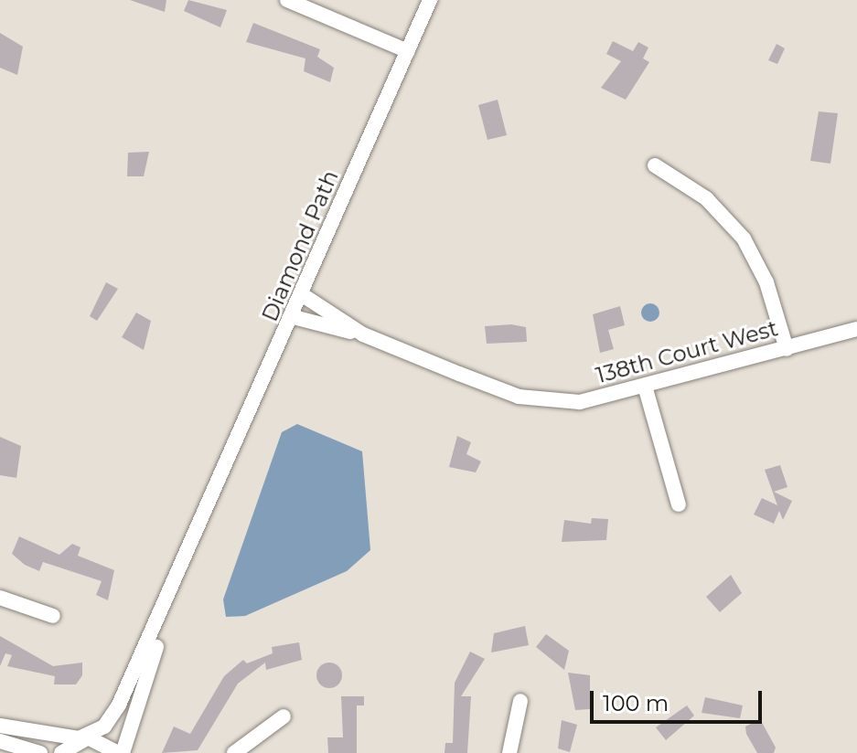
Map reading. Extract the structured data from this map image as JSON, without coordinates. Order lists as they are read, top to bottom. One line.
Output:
{"streets":{"street":["Diamond Path","138th Court West"]},"crossings":[["Diamond Path","138th Court West"]],"scale_bar":"100 m"}
